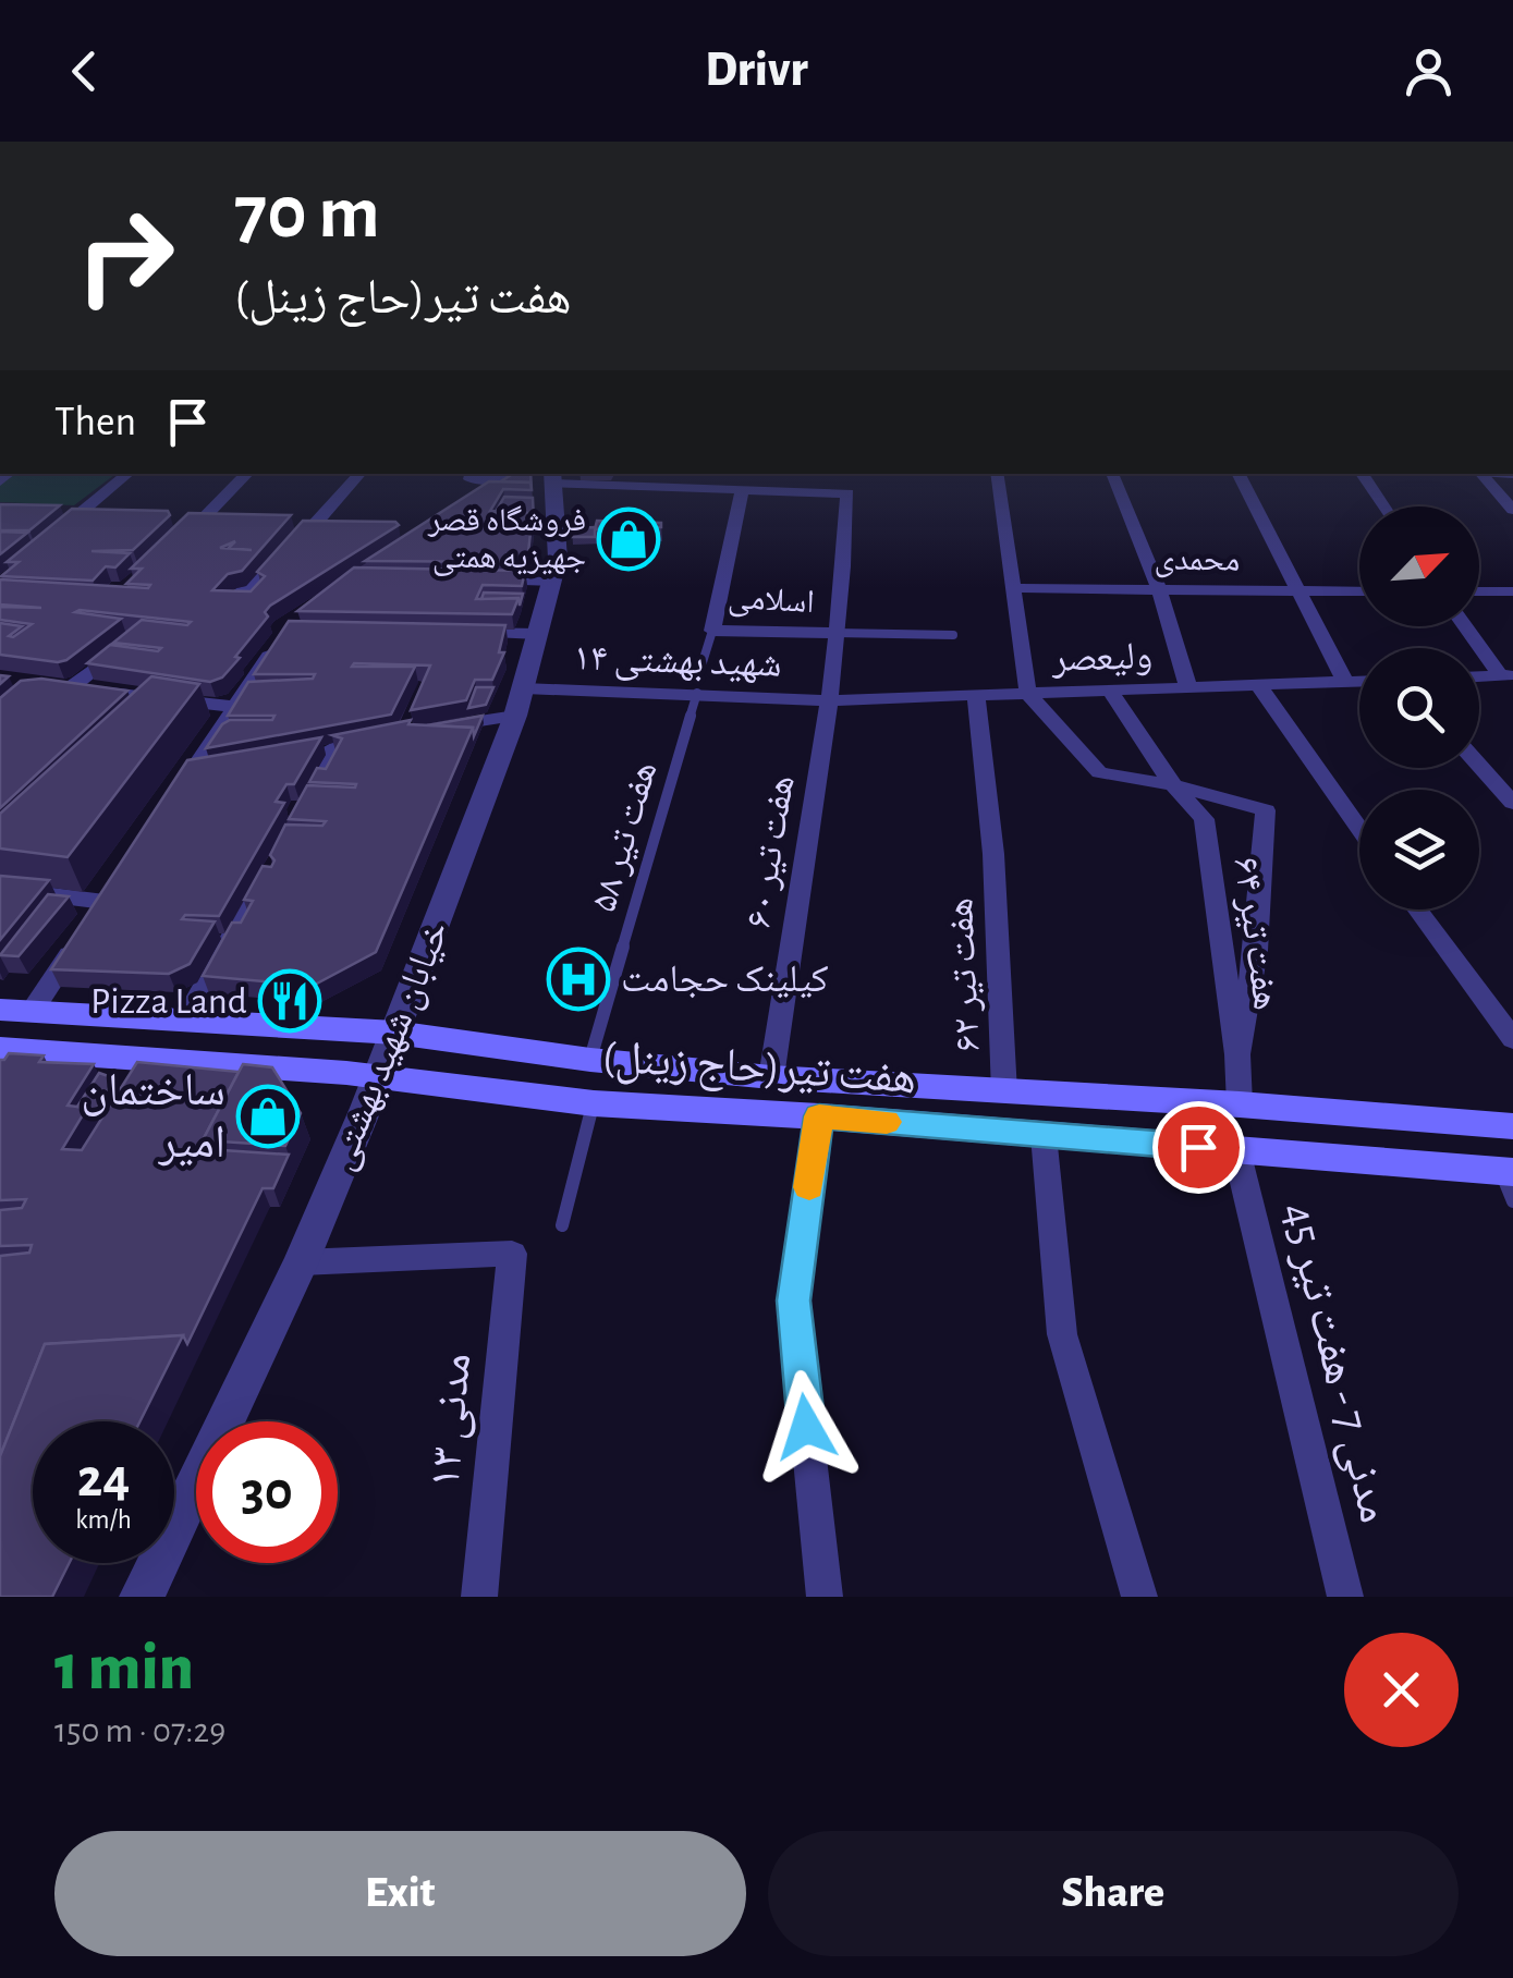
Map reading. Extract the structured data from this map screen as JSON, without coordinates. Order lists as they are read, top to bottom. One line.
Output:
{"streets":{"main road":["هفت تیر(حاج زینل)"],"street":["محمدی","اسلامی","ولیعصر","شهید بهشتی ۱۴","هفت تیر ۶۰","هفت تیر ۶۴","هفت تیر ۶۲","خیابان شهید بهشتی","مدنی 7 - هفت تیر 45","مدنی ۱۳"],"lane":["هفت تیر ۵۸"]},"crossings":[["اسلامی","هفت تیر ۶۰"],["ولیعصر","شهید بهشتی ۱۴"],["ولیعصر","هفت تیر ۶۰"],["ولیعصر","هفت تیر ۶۴"],["ولیعصر","هفت تیر ۶۲"],["شهید بهشتی ۱۴","هفت تیر ۵۸"],["شهید بهشتی ۱۴","هفت تیر ۶۰"],["شهید بهشتی ۱۴","خیابان شهید بهشتی"],["هفت تیر ۵۸","هفت تیر(حاج زینل)"],["هفت تیر ۶۰","هفت تیر(حاج زینل)"],["هفت تیر ۶۴","هفت تیر(حاج زینل)"],["هفت تیر ۶۲","هفت تیر(حاج زینل)"],["خیابان شهید بهشتی","هفت تیر(حاج زینل)"],["خیابان شهید بهشتی","مدنی ۱۳"],["هفت تیر(حاج زینل)","مدنی 7 - هفت تیر 45"]],"places":{"shop":["فروشگاه قصر جهیزیه همتی","ساختمان امیر"],"hospital":["کیلینک حجامت"],"restaurant":["Pizza Land"]},"north":"top right","page":{"header":"Drivr","turn":["70 m","هفت تیر(حاج زینل)"],"then":"Then","speed":"24 km/h","limit":"30","heading":["1 min","150 m · 07:29"],"buttons":["Exit","Share"]}}
